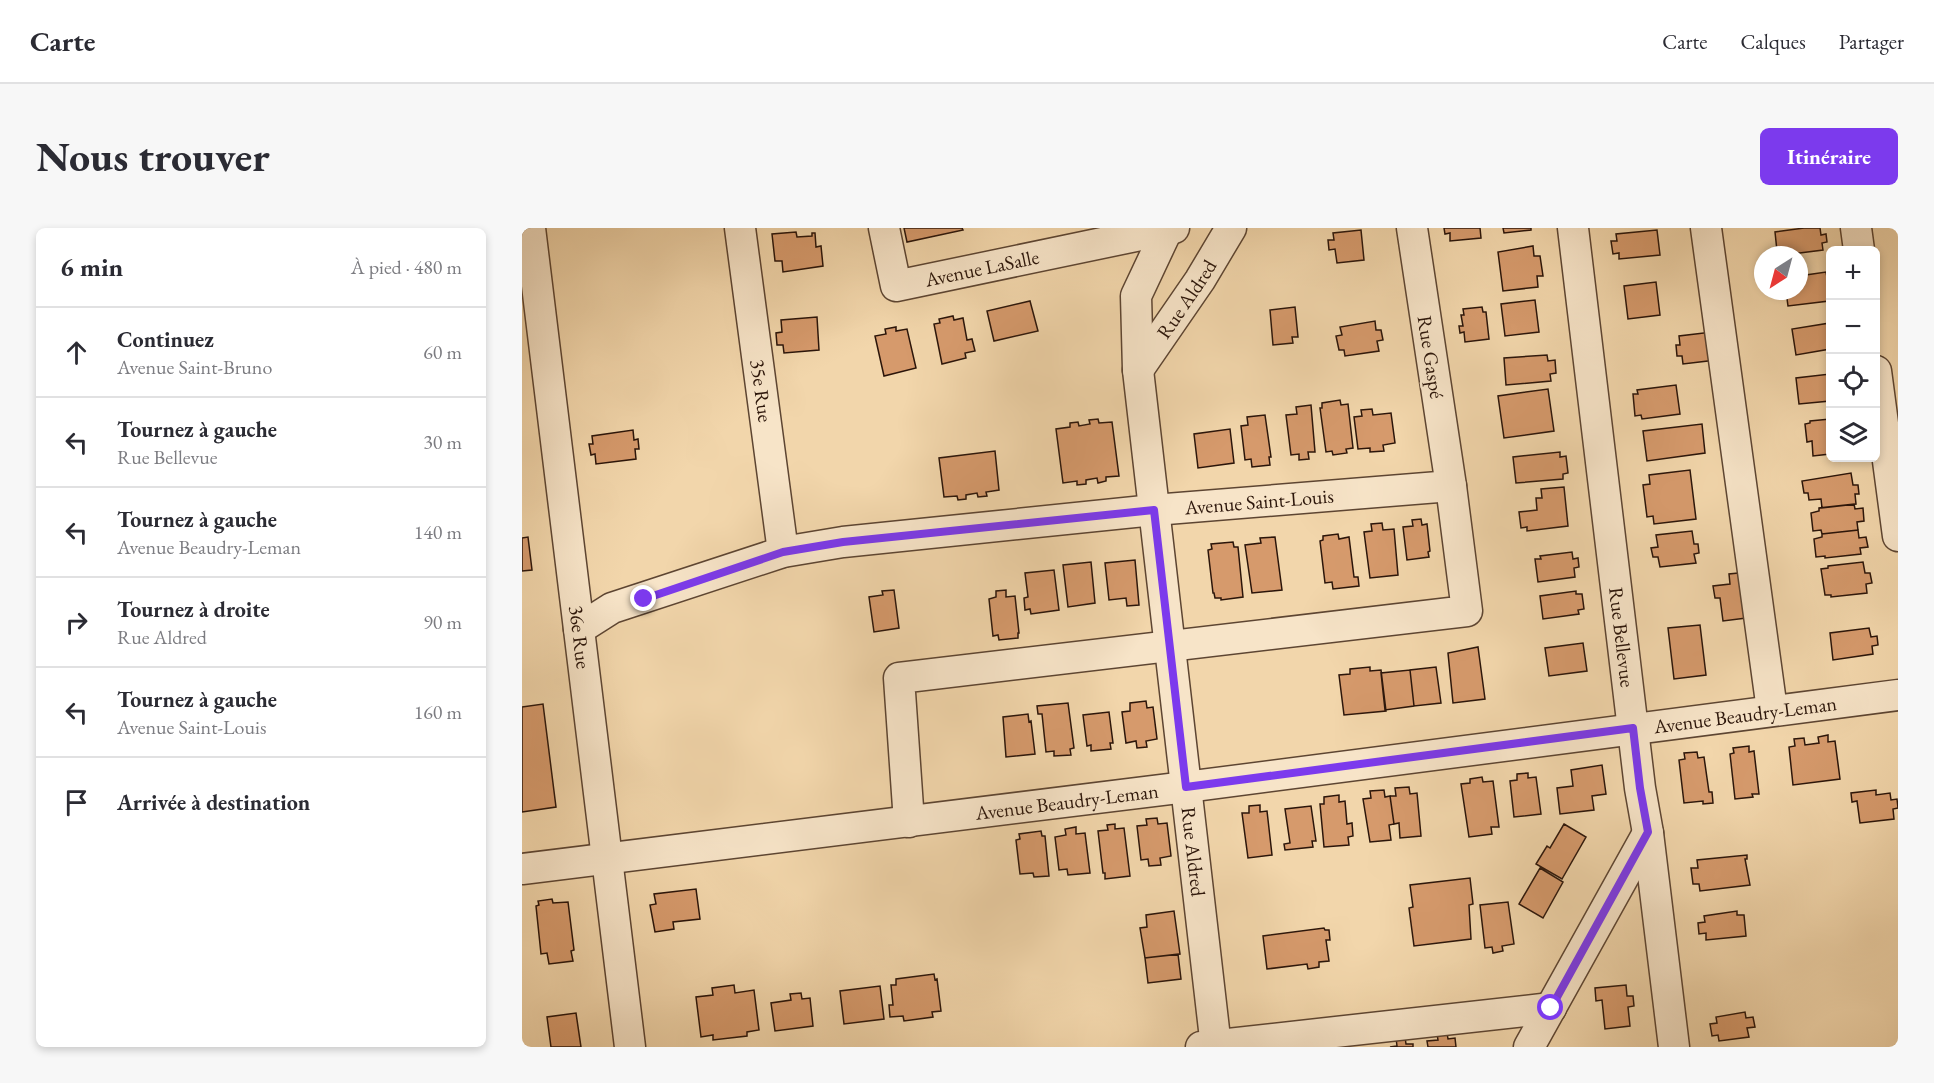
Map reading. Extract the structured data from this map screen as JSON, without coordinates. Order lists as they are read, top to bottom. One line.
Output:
{"streets":{"street":["Avenue LaSalle","Rue Aldred","Rue Gaspé","35e Rue","Avenue Saint-Louis","36e Rue","Rue Bellevue","Avenue Beaudry-Leman"]},"crossings":[["Avenue LaSalle","Rue Aldred"],["Rue Aldred","Rue Gaspé"],["Rue Aldred","Avenue Saint-Louis"],["Rue Aldred","Avenue Beaudry-Leman"],["Rue Gaspé","Avenue Saint-Louis"],["35e Rue","Avenue Saint-Louis"],["Avenue Saint-Louis","36e Rue"],["36e Rue","Avenue Beaudry-Leman"],["Rue Bellevue","Avenue Beaudry-Leman"]],"north":"bottom left","page":{"header":"Carte","nav":["Carte","Calques","Partager"],"buttons":"Itinéraire","title":"Nous trouver","heading":["6 min","À pied · 480 m"],"map_buttons":["+","−"],"list":[["Continuez","Avenue Saint-Bruno","60 m"],["Tournez à gauche","Rue Bellevue","30 m"],["Tournez à gauche","Avenue Beaudry-Leman","140 m"],["Tournez à droite","Rue Aldred","90 m"],["Tournez à gauche","Avenue Saint-Louis","160 m"],"Arrivée à destination"]}}
